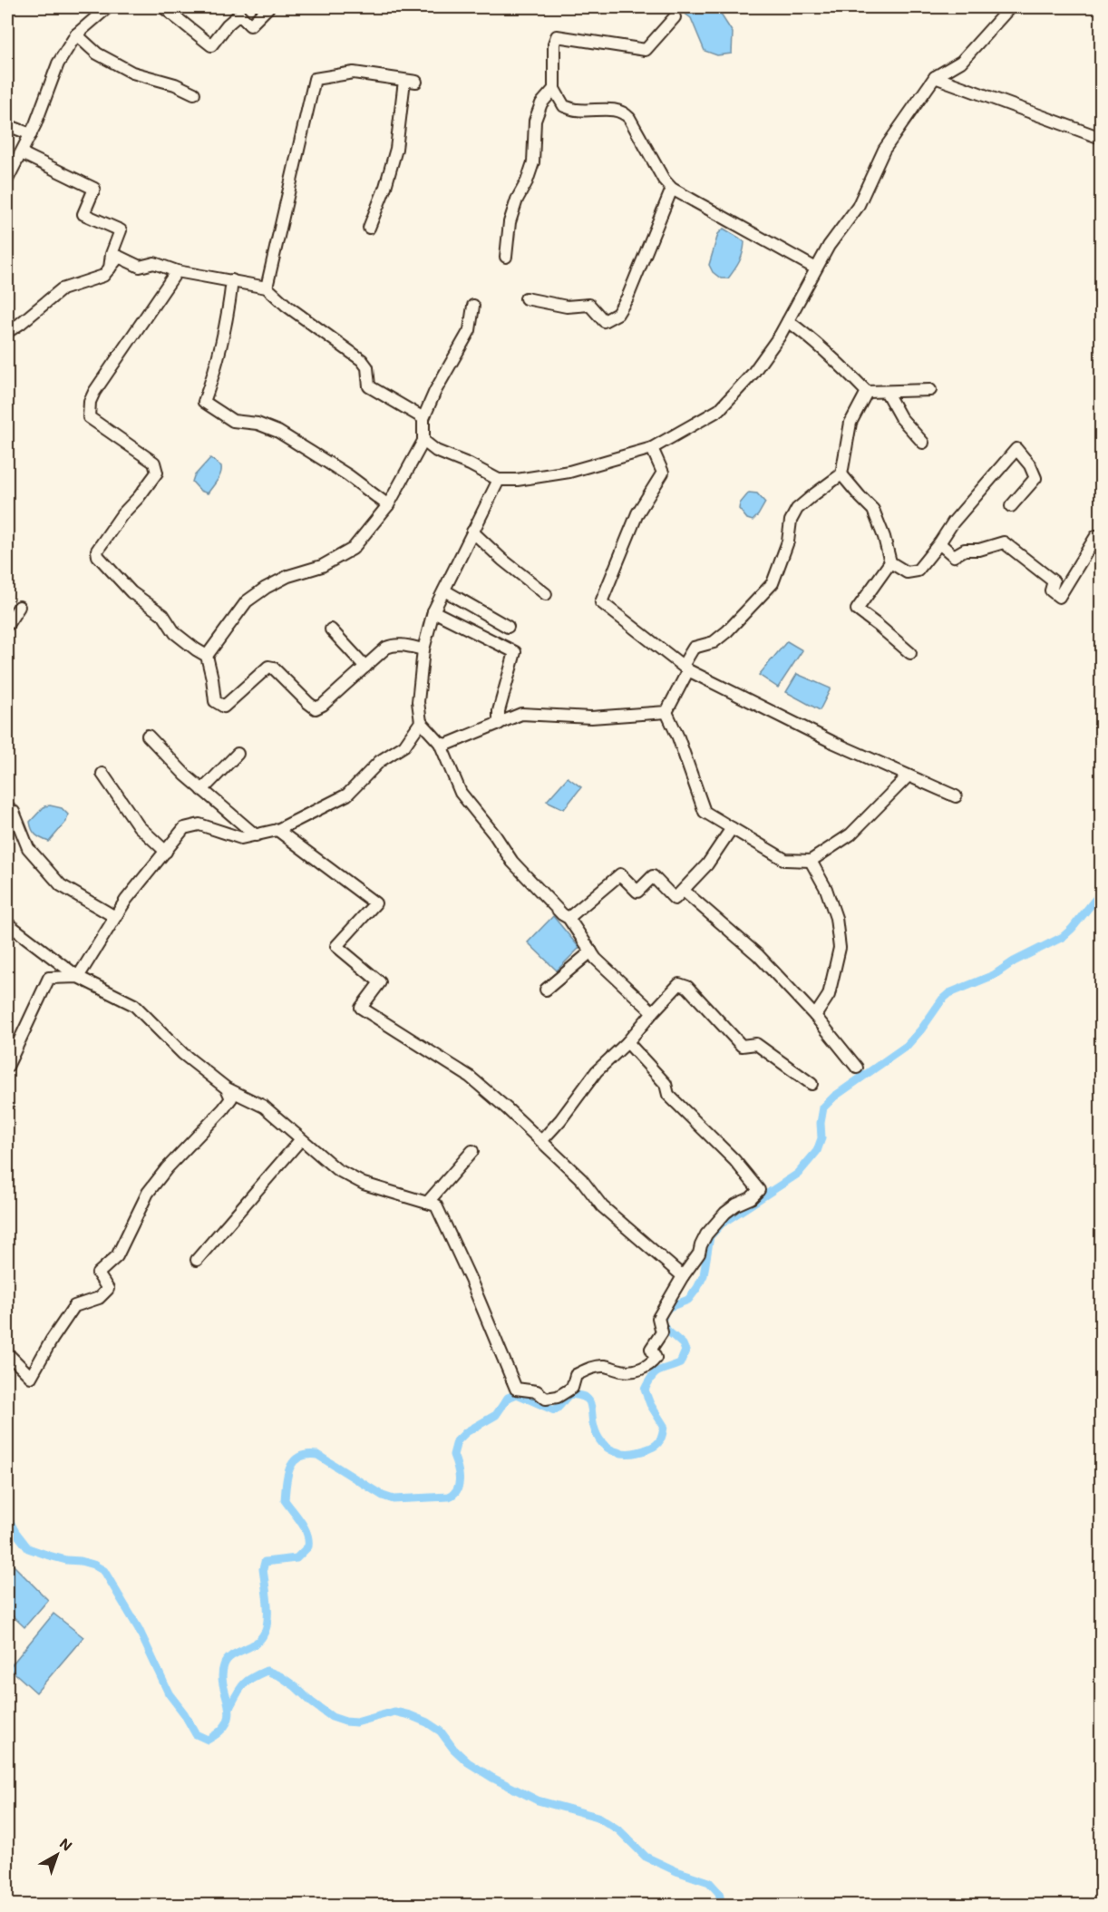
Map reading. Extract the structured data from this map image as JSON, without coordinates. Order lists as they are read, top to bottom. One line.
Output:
{"north":"top right"}
